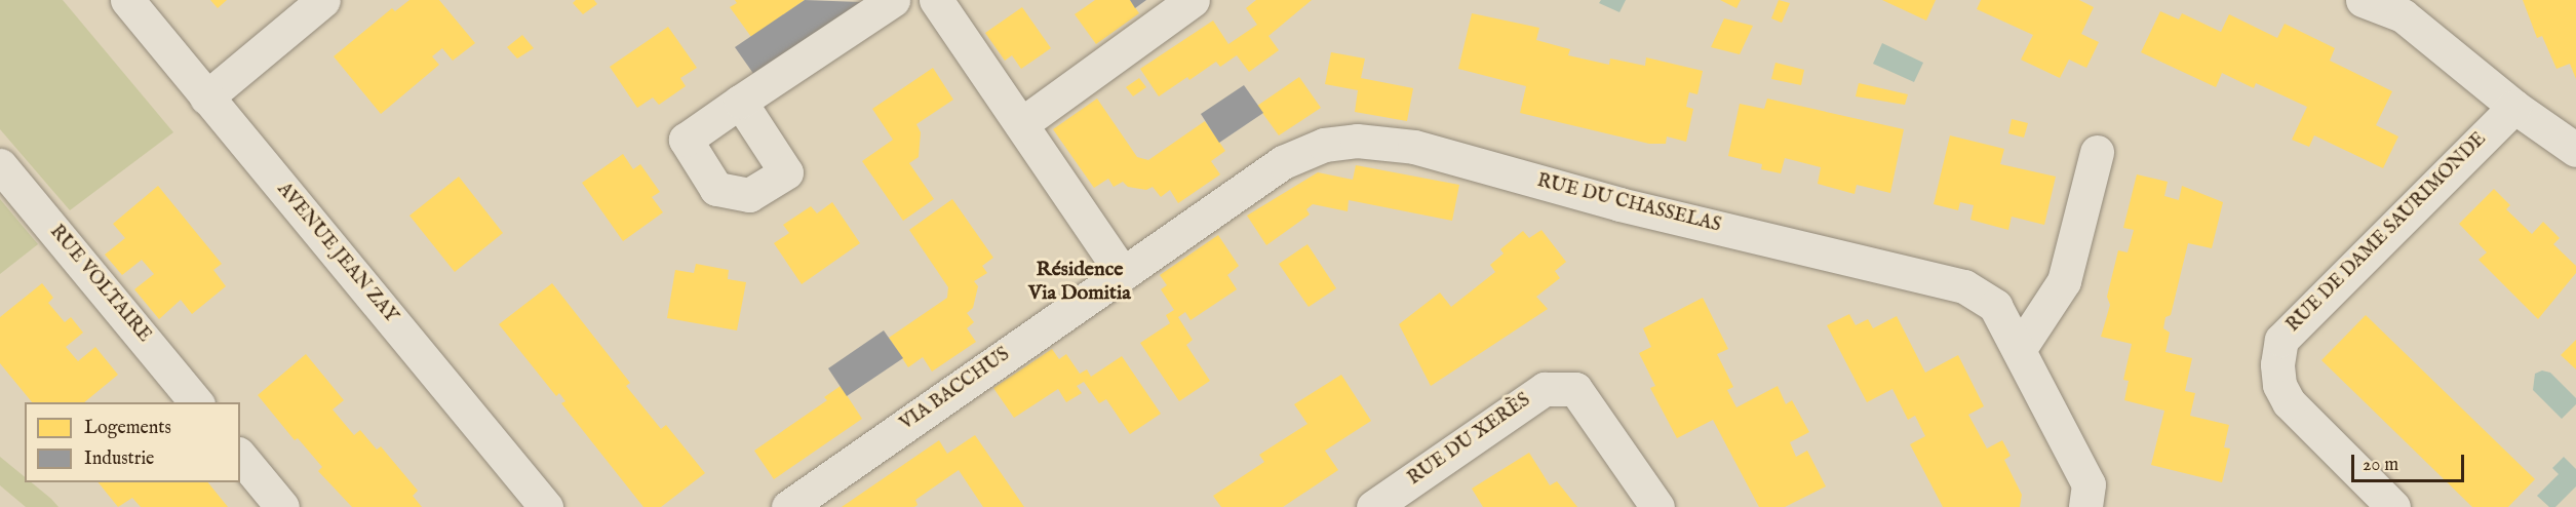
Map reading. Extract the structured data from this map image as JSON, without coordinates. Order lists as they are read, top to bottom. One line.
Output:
{"streets":{"street":["RUE DU CHASSELAS","RUE DE DAME SAURIMONDE","AVENUE JEAN ZAY","RUE VOLTAIRE","VIA BACCHUS","RUE DU XERÈS"]},"crossings":[["RUE DU CHASSELAS","VIA BACCHUS"]],"districts":["Résidence Via Domitia"],"legend":["Logements","Industrie"],"scale_bar":"20 m"}
